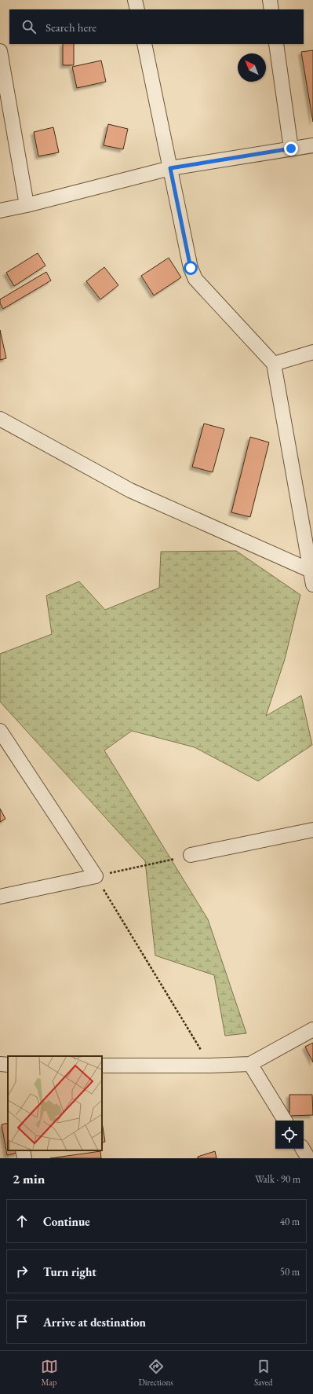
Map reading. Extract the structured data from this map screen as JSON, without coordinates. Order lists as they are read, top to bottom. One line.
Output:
{"north":"top left","page":{"search":"Search here","heading":["2 min","Walk · 90 m"],"list":[["Continue","40 m"],["Turn right","50 m"],"Arrive at destination"],"nav":["Map","Directions","Saved"]}}
